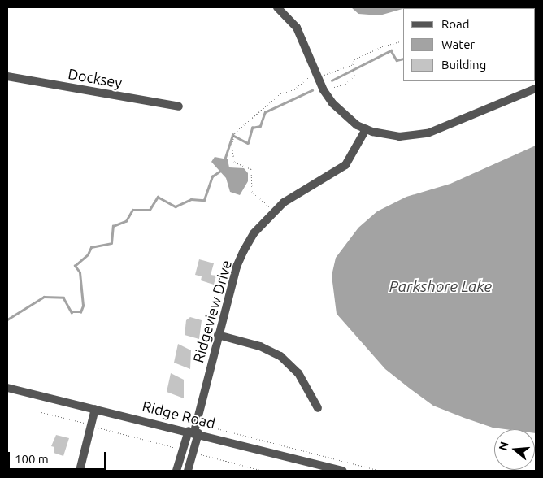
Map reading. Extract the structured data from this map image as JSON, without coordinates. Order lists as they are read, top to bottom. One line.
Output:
{"streets":{"street":["Docksey","Ridgeview Drive","Ridge Road"]},"crossings":[["Ridgeview Drive","Ridge Road"]],"water":["Parkshore Lake"],"legend":["Road","Water","Building"],"scale_bar":"100 m","north":"left"}
